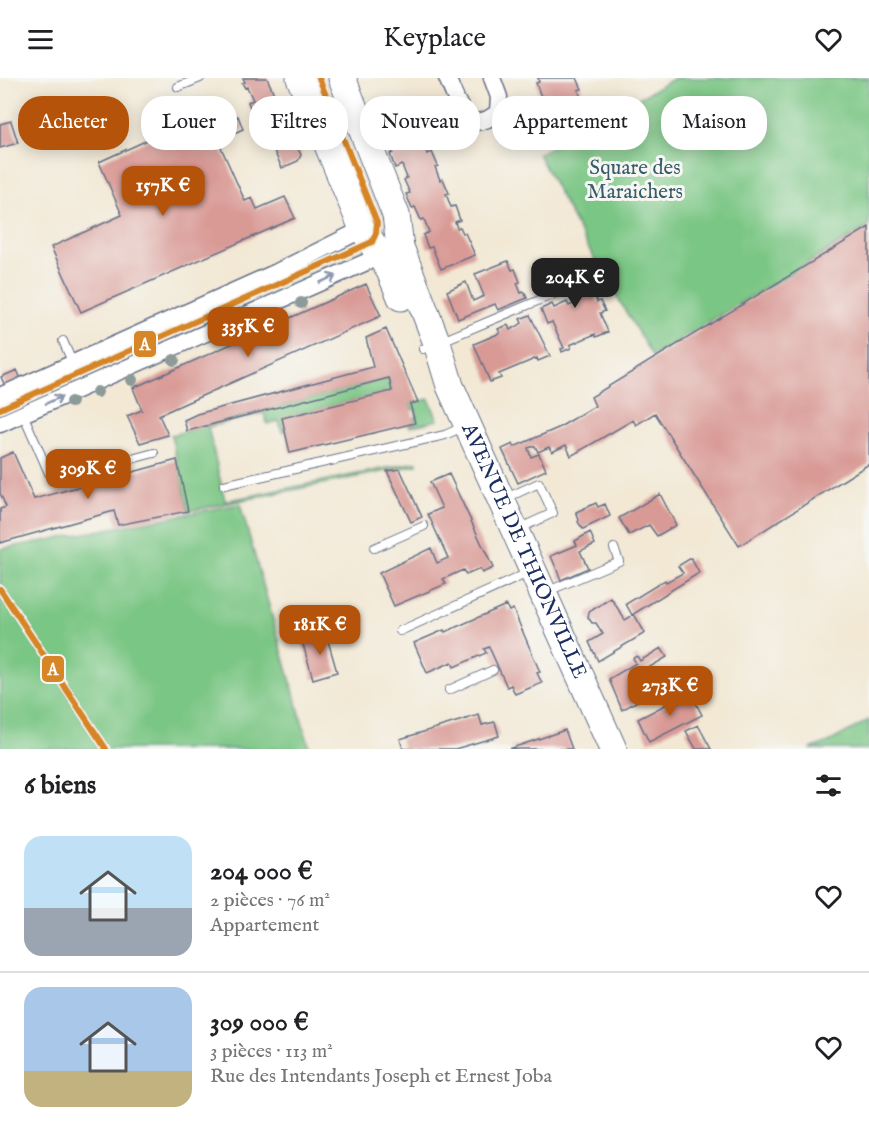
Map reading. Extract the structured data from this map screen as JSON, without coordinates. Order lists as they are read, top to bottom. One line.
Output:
{"streets":{"main road":["AVENUE DE THIONVILLE"]},"parks":["Square des Maraichers"],"lines":["transit line A"],"page":{"header":"Keyplace","chip":["Acheter","Louer","Filtres","Nouveau","Appartement","Maison"],"price":["157K €","204K €","335K €","309K €","181K €","273K €"],"heading":"6 biens","list":[{"name":"204 000 €","note":"2 pièces · 76 m² · Appartement"},{"name":"309 000 €","note":"3 pièces · 113 m² · Rue des Intendants Joseph et Ernest Joba"}]}}
